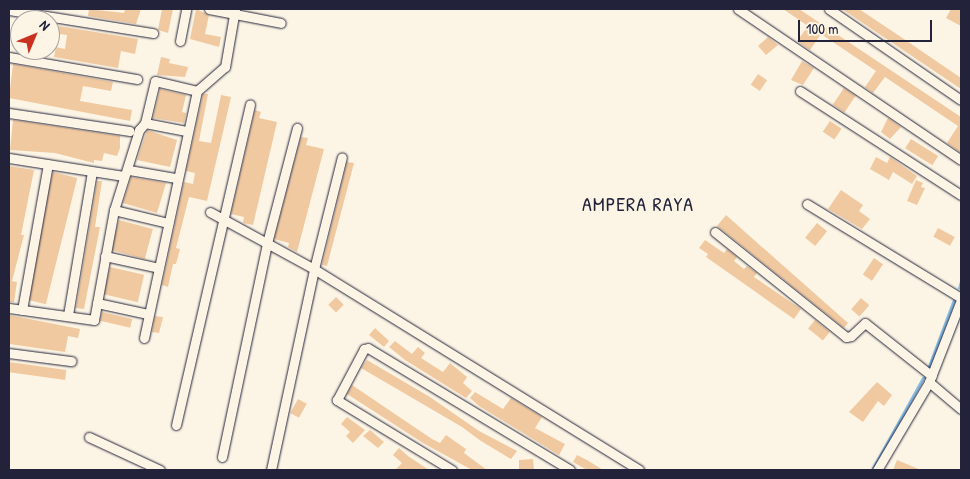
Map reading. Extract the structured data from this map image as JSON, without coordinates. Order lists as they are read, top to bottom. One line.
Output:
{"districts":["AMPERA RAYA"],"scale_bar":"100 m","north":"top right"}
